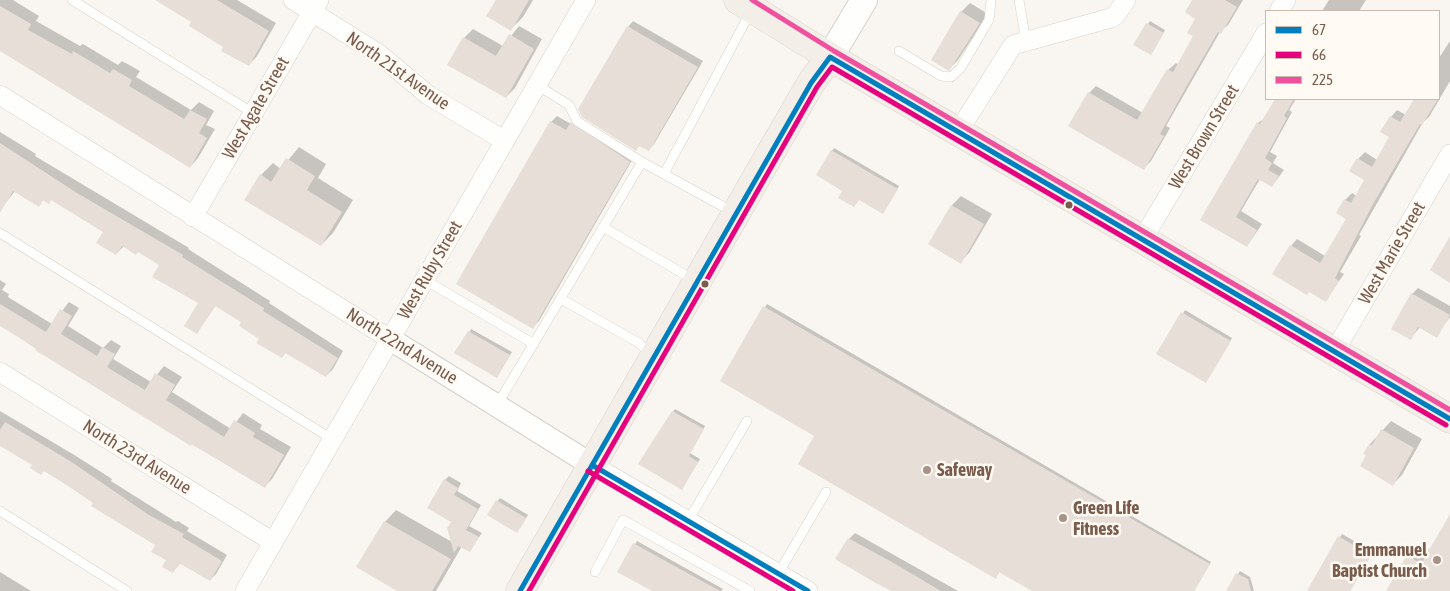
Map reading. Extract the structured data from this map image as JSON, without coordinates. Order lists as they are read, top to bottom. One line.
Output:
{"streets":{"street":["North 21st Avenue","West Agate Street","West Brown Street","West Marie Street","West Ruby Street","North 22nd Avenue","North 23rd Avenue"]},"crossings":[["North 21st Avenue","West Agate Street"],["North 21st Avenue","West Ruby Street"],["West Agate Street","North 22nd Avenue"],["West Ruby Street","North 22nd Avenue"],["West Ruby Street","North 23rd Avenue"]],"places":["Safeway","Green Life Fitness","Emmanuel Baptist Church"],"lines":["transit line 225","transit line 67","transit line 66"],"legend":["67","66","225"]}
